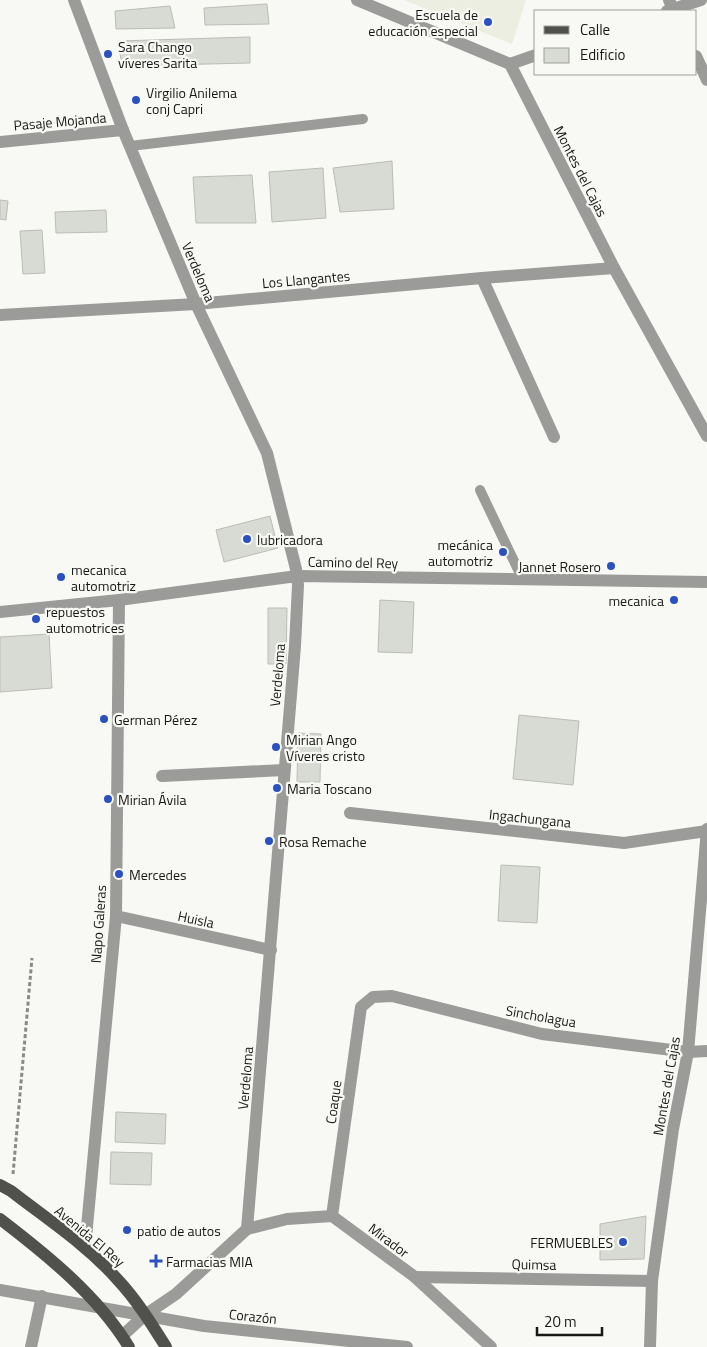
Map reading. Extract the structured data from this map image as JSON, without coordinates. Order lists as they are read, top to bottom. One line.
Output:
{"streets":{"main road":["Avenida El Rey"],"street":["Pasaje Mojanda","Montes del Cajas","Verdeloma","Los Llangantes","Camino del Rey","Ingachungana","Huisla","Napo Galeras","Sincholagua","Coaque","Mirador","Quimsa","Corazón"]},"crossings":[["Pasaje Mojanda","Verdeloma"],["Montes del Cajas","Los Llangantes"],["Montes del Cajas","Ingachungana"],["Montes del Cajas","Sincholagua"],["Montes del Cajas","Quimsa"],["Verdeloma","Los Llangantes"],["Verdeloma","Camino del Rey"],["Verdeloma","Huisla"],["Camino del Rey","Napo Galeras"],["Huisla","Napo Galeras"],["Napo Galeras","Avenida El Rey"],["Sincholagua","Coaque"],["Coaque","Mirador"],["Avenida El Rey","Corazón"],["Mirador","Quimsa"]],"places":{"other":["Escuela de educación especial","Sara Chango víveres Sarita","Virgilio Anilema conj Capri","lubricadora","mecánica automotriz","Jannet Rosero","mecanica automotriz","mecanica","repuestos automotrices","German Pérez","Mirian Ango Víveres cristo","Maria Toscano","Mirian Ávila","Rosa Remache","Mercedes","patio de autos","FERMUEBLES"],"health":["Farmacias MIA"]},"legend":["Calle","Edificio"],"scale_bar":"20 m"}
